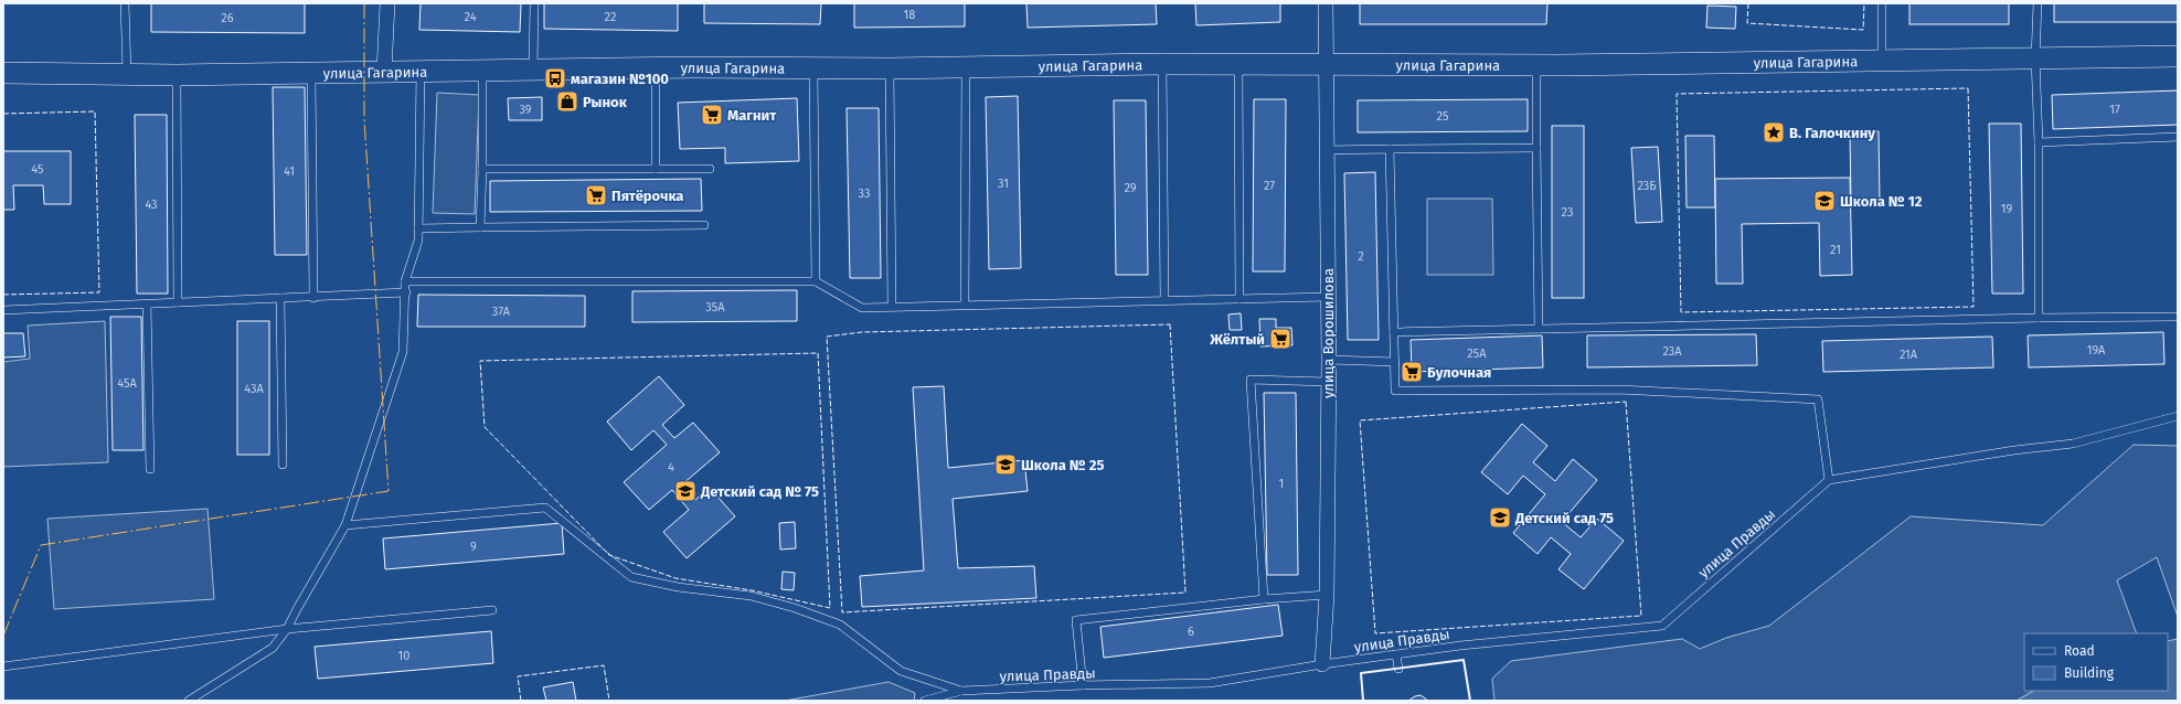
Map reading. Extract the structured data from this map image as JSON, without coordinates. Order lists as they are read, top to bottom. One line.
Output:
{"streets":{"main road":["улица Гагарина"],"street":["улица Ворошилова"],"lane":["улица Правды"]},"crossings":[["улица Гагарина","улица Ворошилова"],["улица Ворошилова","улица Правды"]],"places":{"bus stop":["магазин №100"],"shop":["Рынок"],"supermarket":["Магнит","Пятёрочка","Жёлтый","Булочная"],"place":["В. Галочкину"],"school or university":["Школа № 12","Школа № 25","Детский сад № 75","Детский сад 75"]},"house_numbers":["18","24","22","26","39","17","25","45","41","31","27","23Б","29","33","43","19","23","21","2","35А","37А","19А","23А","25А","21А","45А","43А","4","1","9","6","10"],"legend":["Road","Building"]}
